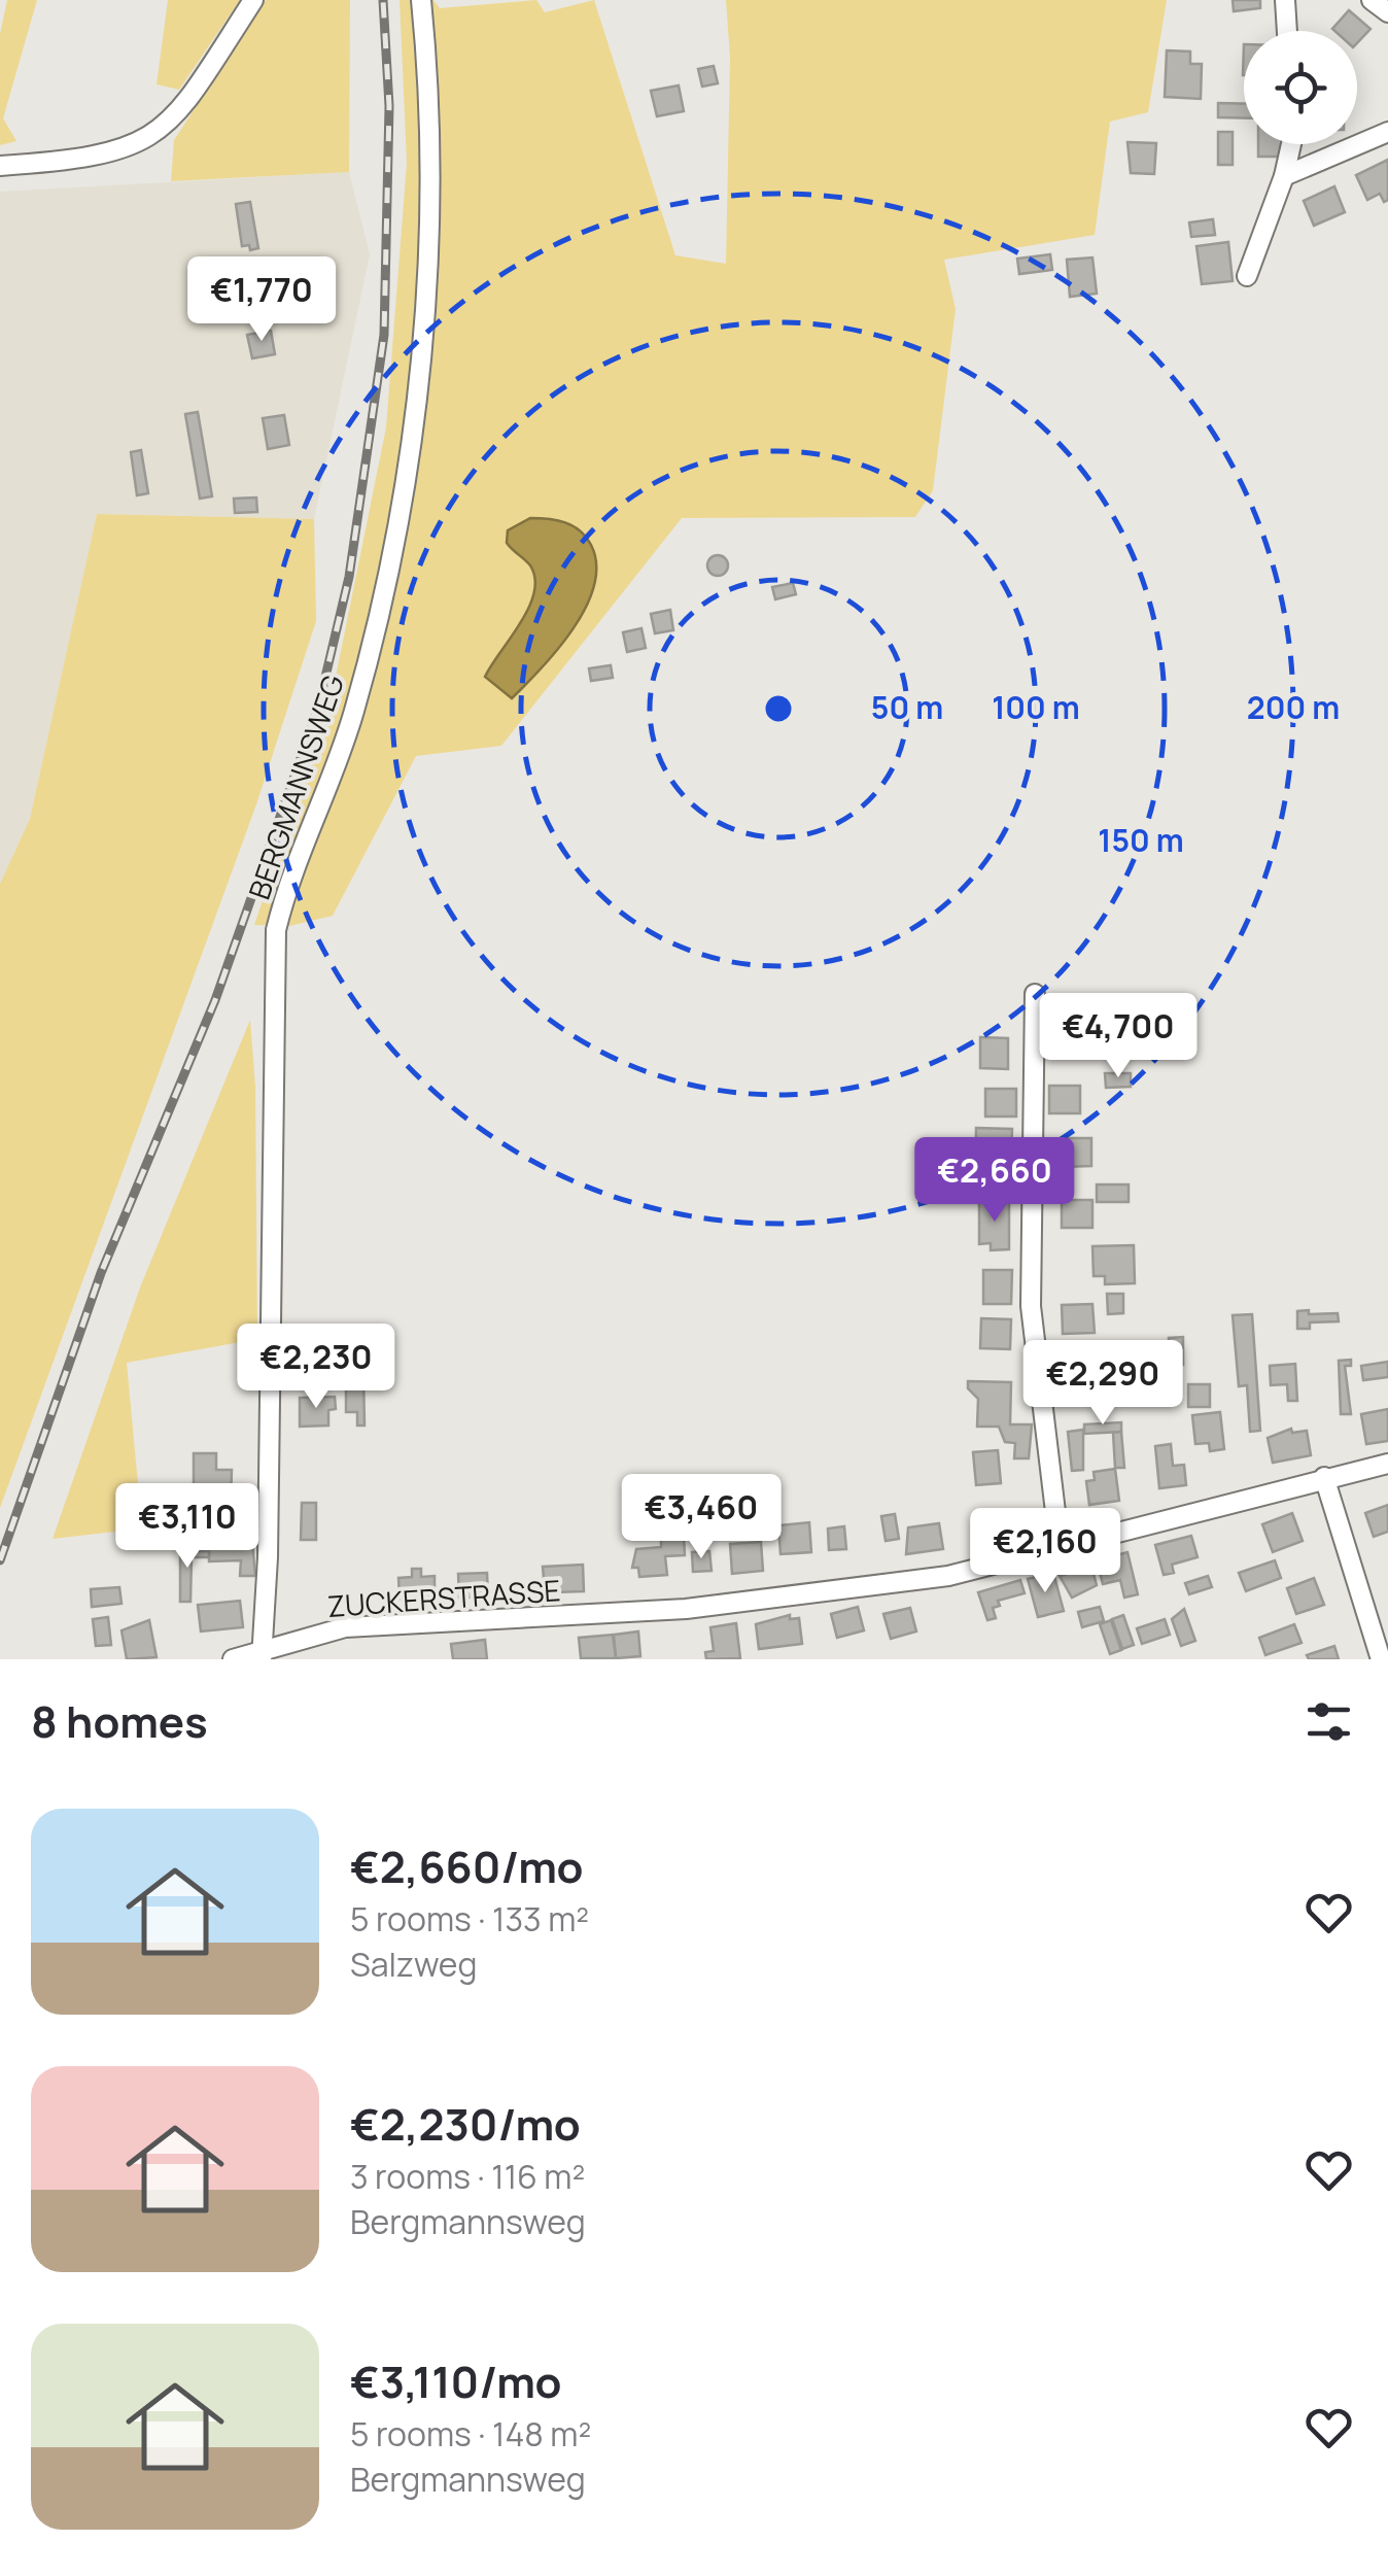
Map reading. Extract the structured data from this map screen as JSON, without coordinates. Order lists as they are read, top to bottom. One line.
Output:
{"streets":{"street":["BERGMANNSWEG","ZUCKERSTRASSE"]},"crossings":[["BERGMANNSWEG","ZUCKERSTRASSE"]],"page":{"price":["€1,770","€4,700","€2,660","€2,230","€2,290","€3,460","€3,110","€2,160"],"heading":"8 homes","list":[{"name":"€2,660/mo","note":"5 rooms · 133 m² · Salzweg"},{"name":"€2,230/mo","note":"3 rooms · 116 m² · Bergmannsweg"},{"name":"€3,110/mo","note":"5 rooms · 148 m² · Bergmannsweg"}]},"rings":["50 m","100 m","200 m","150 m"]}
